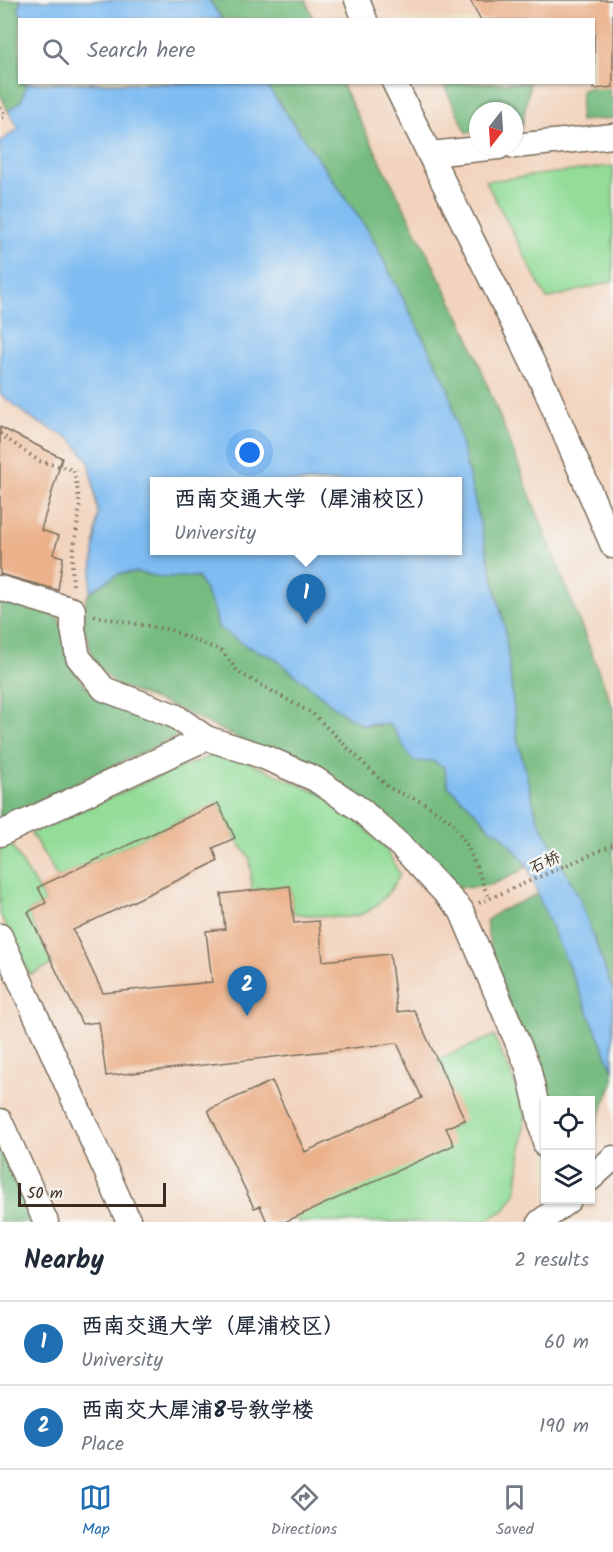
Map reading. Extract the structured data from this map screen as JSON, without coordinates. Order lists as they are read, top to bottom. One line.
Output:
{"streets":{"path":["石桥"]},"scale_bar":"50 m","north":"bottom","page":{"search":"Search here","popup":["西南交通大学（犀浦校区）","University"],"pins":["1","2"],"scale":"50 m","heading":["Nearby","2 results"],"list":[{"mark":"1","name":"西南交通大学（犀浦校区）","note":"University","value":"60 m"},{"mark":"2","name":"西南交大犀浦8号教学楼","note":"Place","value":"190 m"}],"nav":["Map","Directions","Saved"]}}
